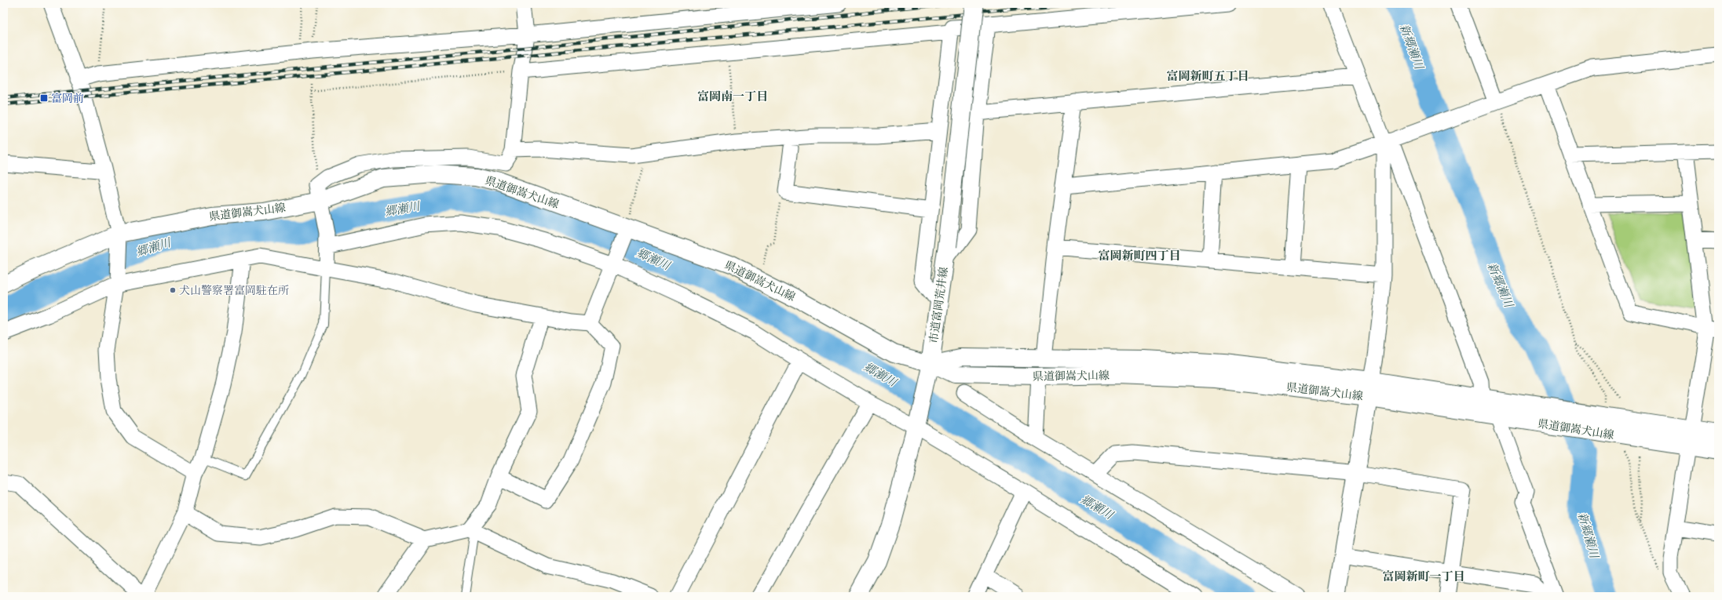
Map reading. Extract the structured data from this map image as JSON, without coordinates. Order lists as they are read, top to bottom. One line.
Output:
{"streets":{"main road":["県道御嵩犬山線","市道富岡荒井線"]},"crossings":[["県道御嵩犬山線","市道富岡荒井線"]],"districts":["富岡新町五丁目","富岡南一丁目","富岡新町四丁目","富岡新町一丁目"],"water":["新郷瀬川","郷瀬川"],"places":{"transit":["富岡前"],"other":["犬山警察署富岡駐在所"]}}
